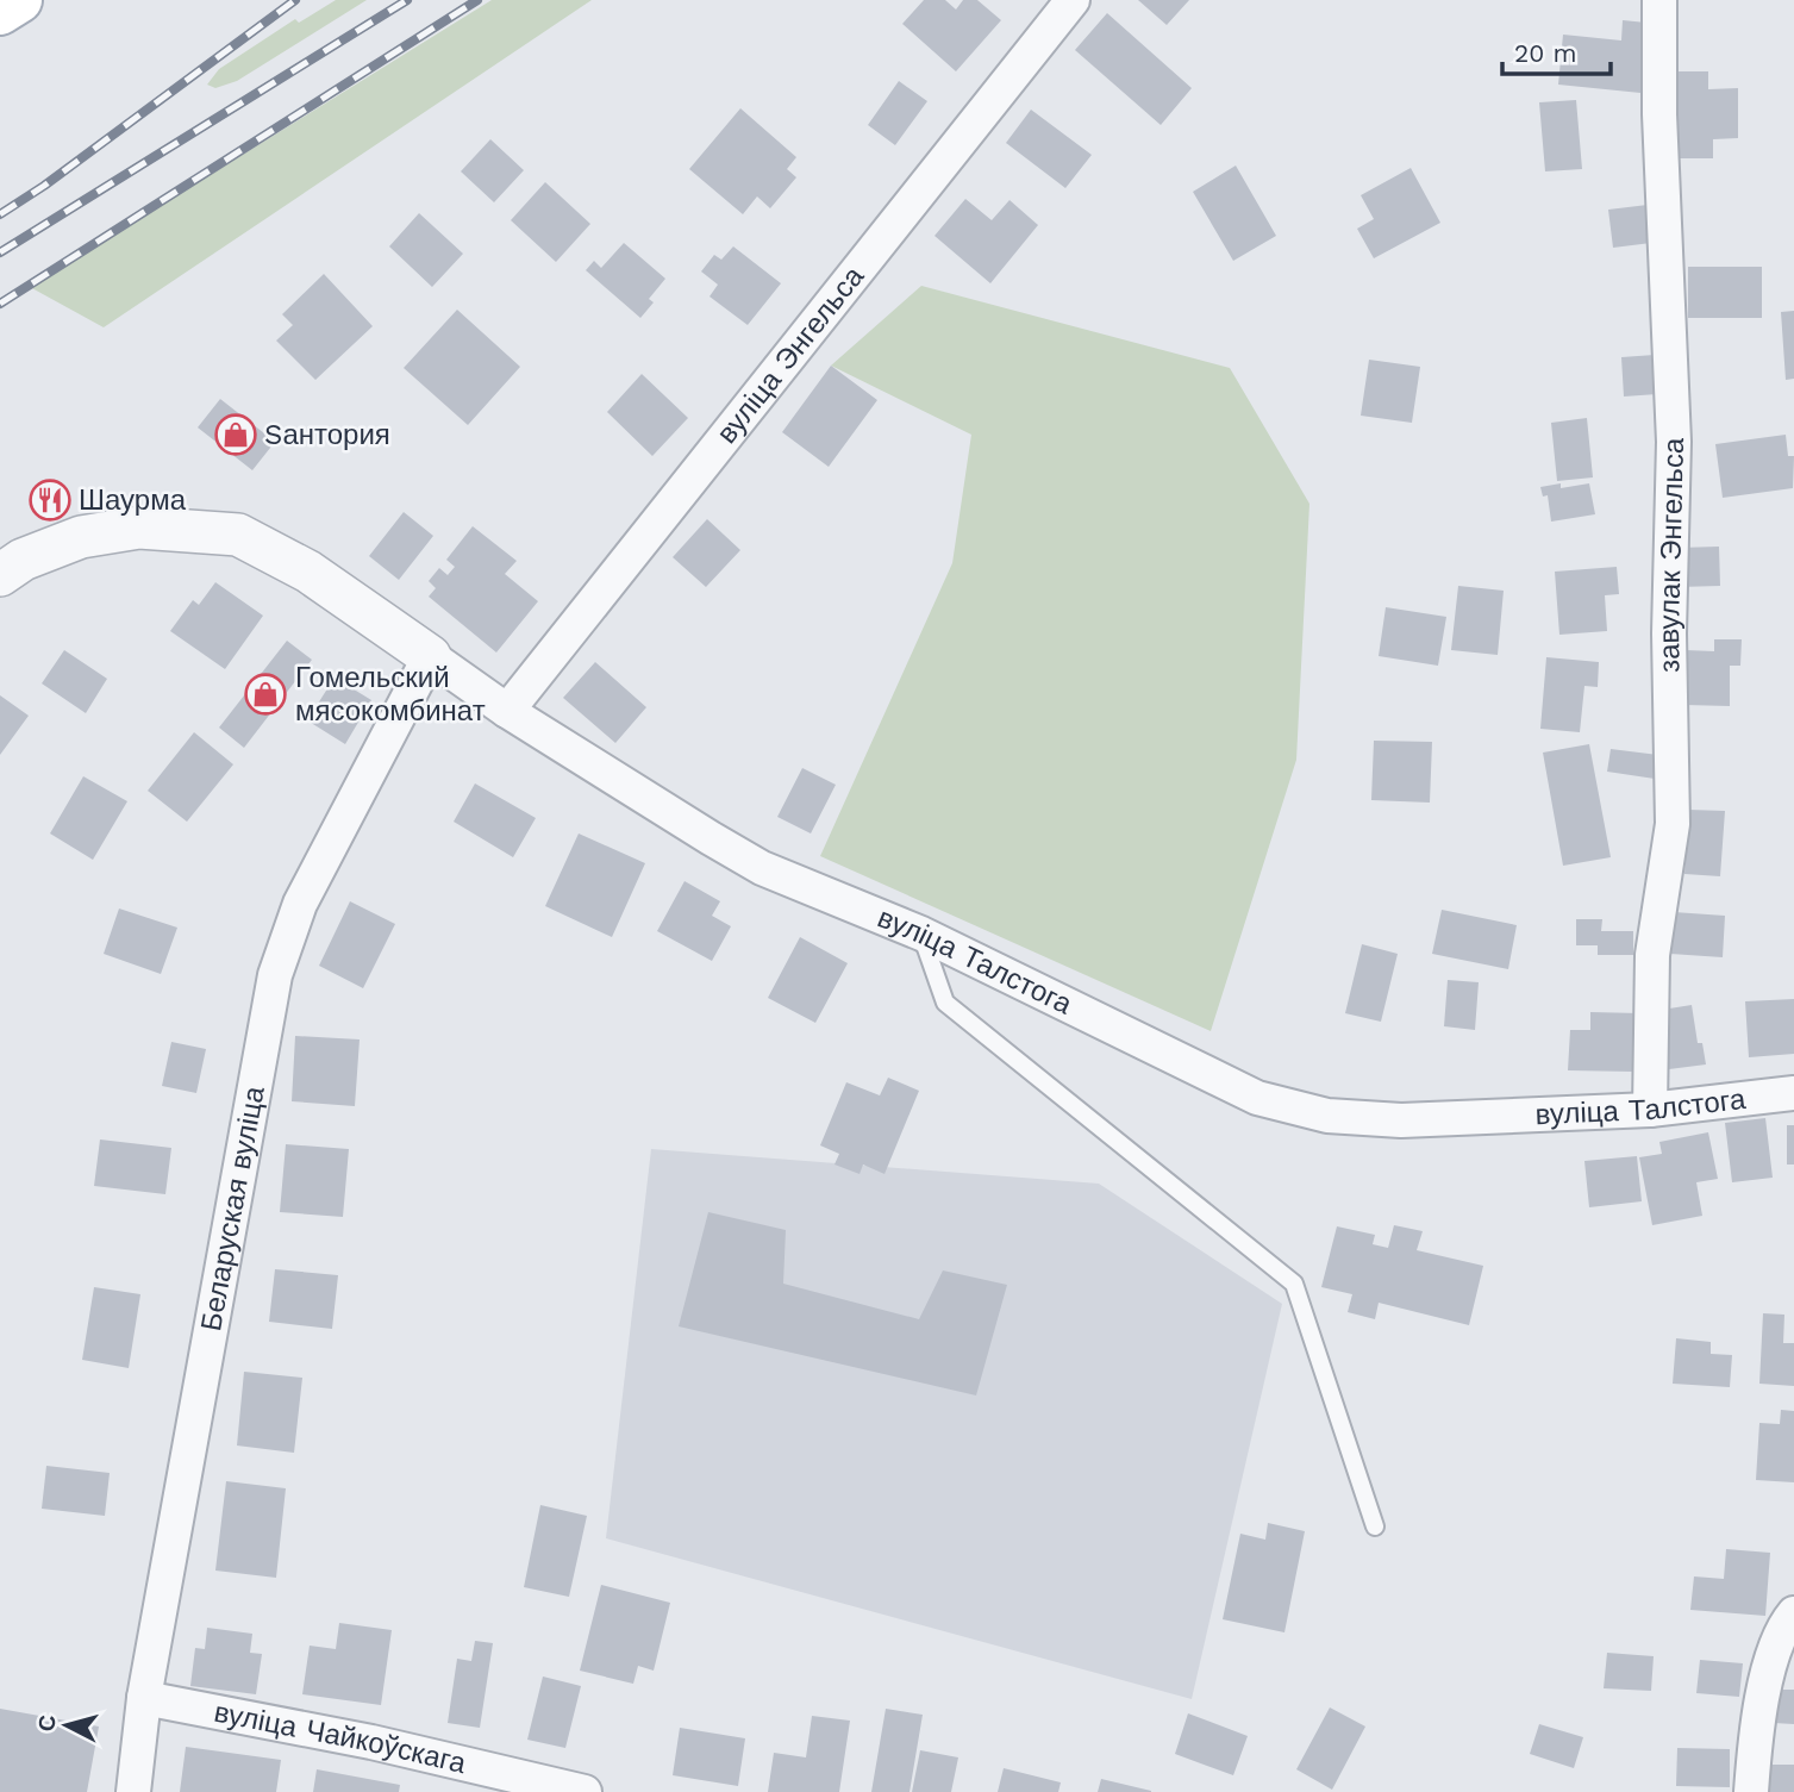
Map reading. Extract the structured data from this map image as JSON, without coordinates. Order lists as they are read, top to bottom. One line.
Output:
{"streets":{"street":["вуліца Энгельса","завулак Энгельса","вуліца Талстога","Беларуская вуліца","вуліца Чайкоўскага"]},"crossings":[["вуліца Энгельса","вуліца Талстога"],["завулак Энгельса","вуліца Талстога"],["вуліца Талстога","Беларуская вуліца"],["Беларуская вуліца","вуліца Чайкоўскага"]],"places":{"shop":["Sантория","Гомельский мясокомбинат"],"restaurant":["Шаурма"]},"scale_bar":"20 m","north":"left"}
